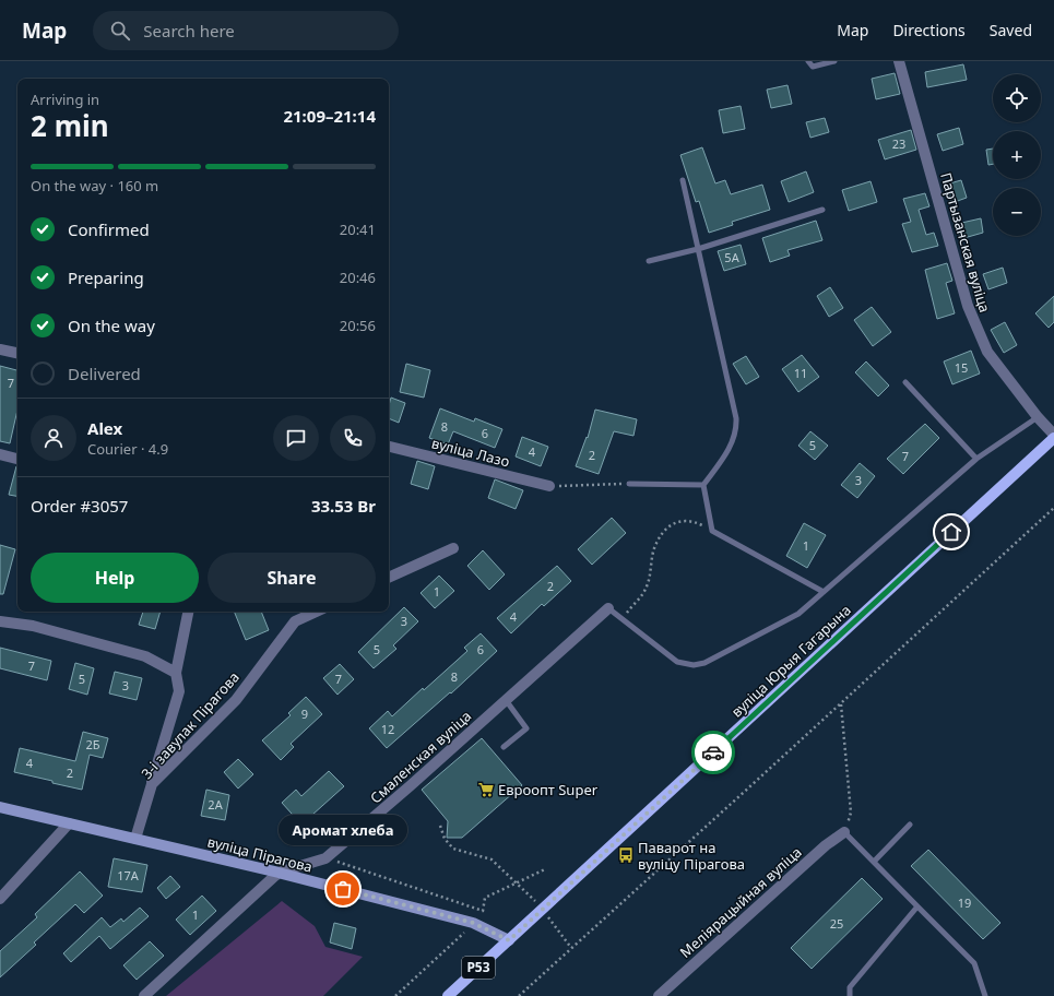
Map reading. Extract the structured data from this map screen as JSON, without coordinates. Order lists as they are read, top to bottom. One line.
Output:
{"streets":{"main road":["вуліца Юрыя Гагарына","вуліца Пірагова","Р53"],"street":["Партызанская вуліца","вуліца Лазо","3-і завулак Пірагова","Смаленская вуліца","Меліярацыйная вуліца"]},"crossings":[["Партызанская вуліца","вуліца Юрыя Гагарына"],["вуліца Юрыя Гагарына","вуліца Пірагова"],["вуліца Юрыя Гагарына","Р53"],["3-і завулак Пірагова","вуліца Пірагова"],["Смаленская вуліца","вуліца Пірагова"],["вуліца Пірагова","Р53"]],"places":{"supermarket":["Евроопт Super"],"bus stop":["Паварот на вуліцу Пірагова"],"other":["Аромат хлеба"]},"house_numbers":["23","5А","15","11","7","8","6","5","4","2","7","3","1","2","1","4","3","5","6","7","8","5","7","3","9","12","2Б","4","2","2А","17А","19","1","25"],"page":{"header":"Map","search":"Search here","nav":["Map","Directions","Saved"],"map_buttons":["+","−"],"heading":["2 min","Arriving in","21:09–21:14"],"panel":["Alex","Courier · 4.9","Order #3057","33.53 Br"],"bar":"On the way · 160 m","list":[["Confirmed","20:41"],["Preparing","20:46"],["On the way","20:56"],"Delivered"],"buttons":["Help","Share"],"bubble":"Аромат хлеба"}}
